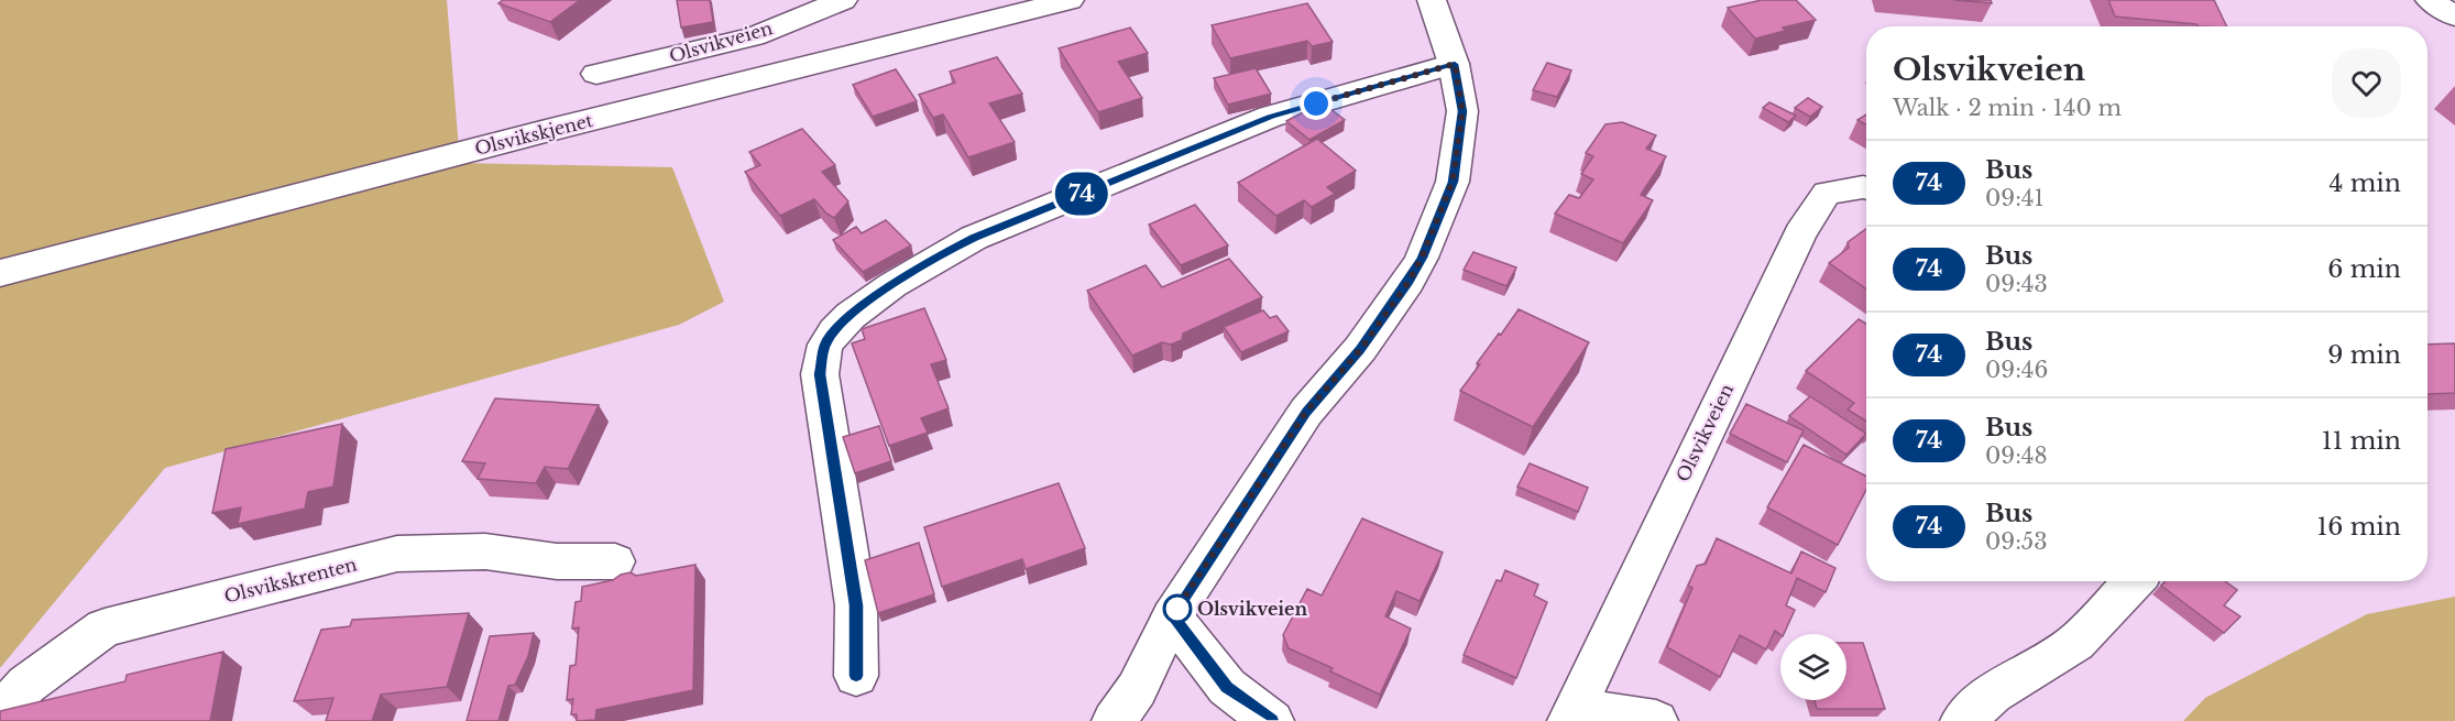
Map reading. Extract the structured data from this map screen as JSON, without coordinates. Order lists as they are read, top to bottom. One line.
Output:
{"streets":{"street":["Olsvikveien","Olsvikskjenet","Olsvikskrenten"]},"places":["Olsvikveien"],"lines":["bus line 74"],"page":{"on_map":"74","heading":["Olsvikveien","Walk · 2 min · 140 m"],"list":[{"mark":"74","name":"Bus","note":"09:41","value":"4 min"},{"mark":"74","name":"Bus","note":"09:43","value":"6 min"},{"mark":"74","name":"Bus","note":"09:46","value":"9 min"},{"mark":"74","name":"Bus","note":"09:48","value":"11 min"},{"mark":"74","name":"Bus","note":"09:53","value":"16 min"}]}}
